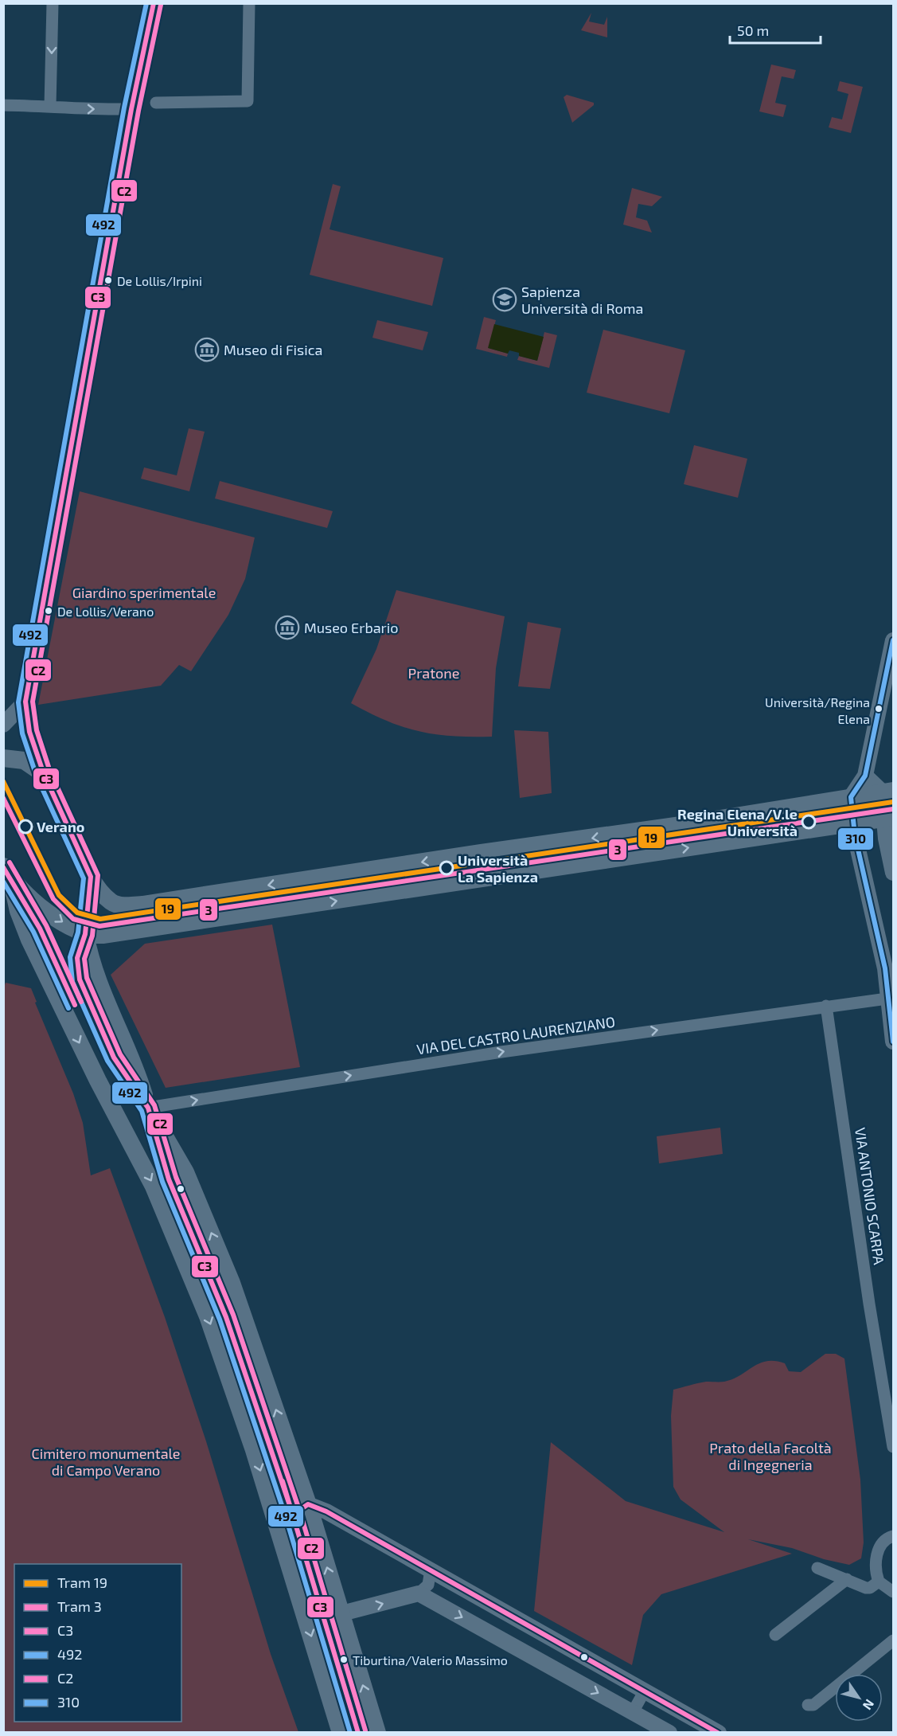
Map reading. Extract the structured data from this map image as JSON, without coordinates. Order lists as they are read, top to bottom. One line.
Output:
{"streets":{"street":["VIA DEL CASTRO LAURENZIANO","VIA ANTONIO SCARPA"]},"crossings":[["VIA DEL CASTRO LAURENZIANO","VIA ANTONIO SCARPA"]],"one_way":["VIA DEL CASTRO LAURENZIANO"],"parks":["Giardino sperimentale","Pratone","Prato della Facoltà di Ingegneria","Cimitero monumentale di Campo Verano"],"places":{"other":["De Lollis/Irpini","De Lollis/Verano","Università/Regina Elena","Regina Elena/V.le Università","Verano","Università La Sapienza","Tiburtina/Valerio Massimo"],"school or university":["Sapienza Università di Roma"],"museum":["Museo di Fisica","Museo Erbario"]},"lines":["transit line C3","transit line 492","transit line C2","transit line 310","tram line 19","tram line 3"],"legend":["Tram 19","Tram 3","C3","492","C2","310"],"scale_bar":"50 m","north":"bottom right"}
